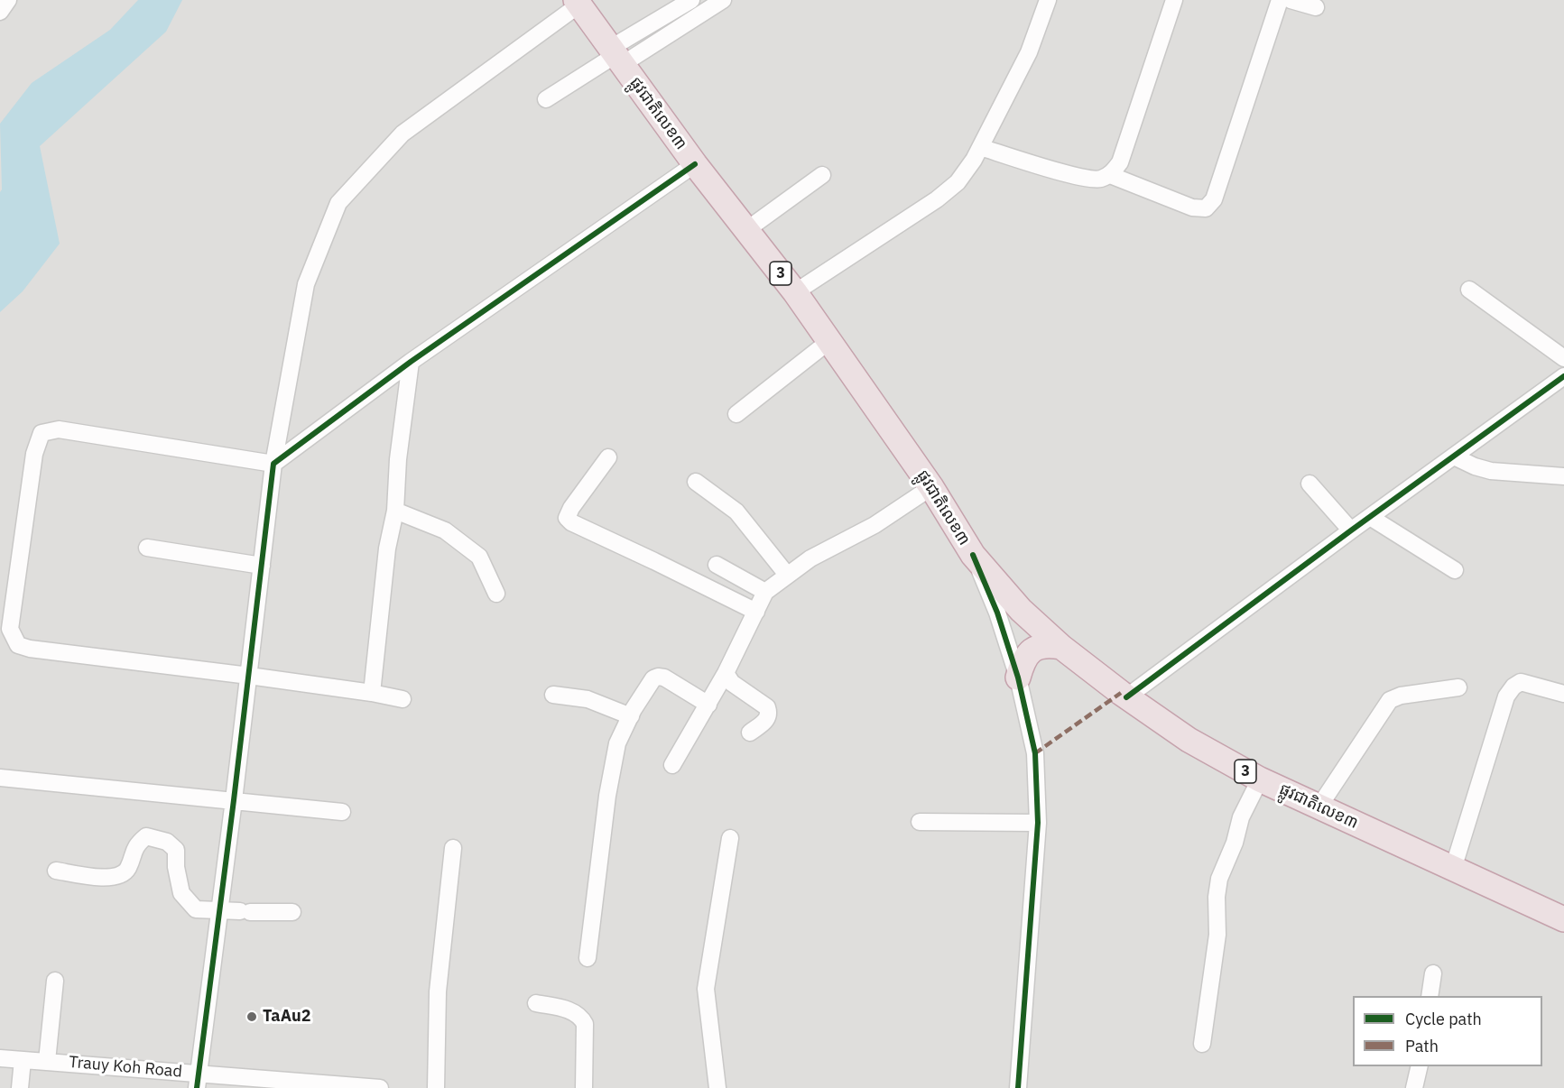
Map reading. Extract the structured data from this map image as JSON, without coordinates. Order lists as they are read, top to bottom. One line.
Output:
{"streets":{"highway":["ផ្លូវជាតិលេខ៣","3"],"street":["Trauy Koh Road"]},"places":["TaAu2"],"legend":["Cycle path","Path"]}
